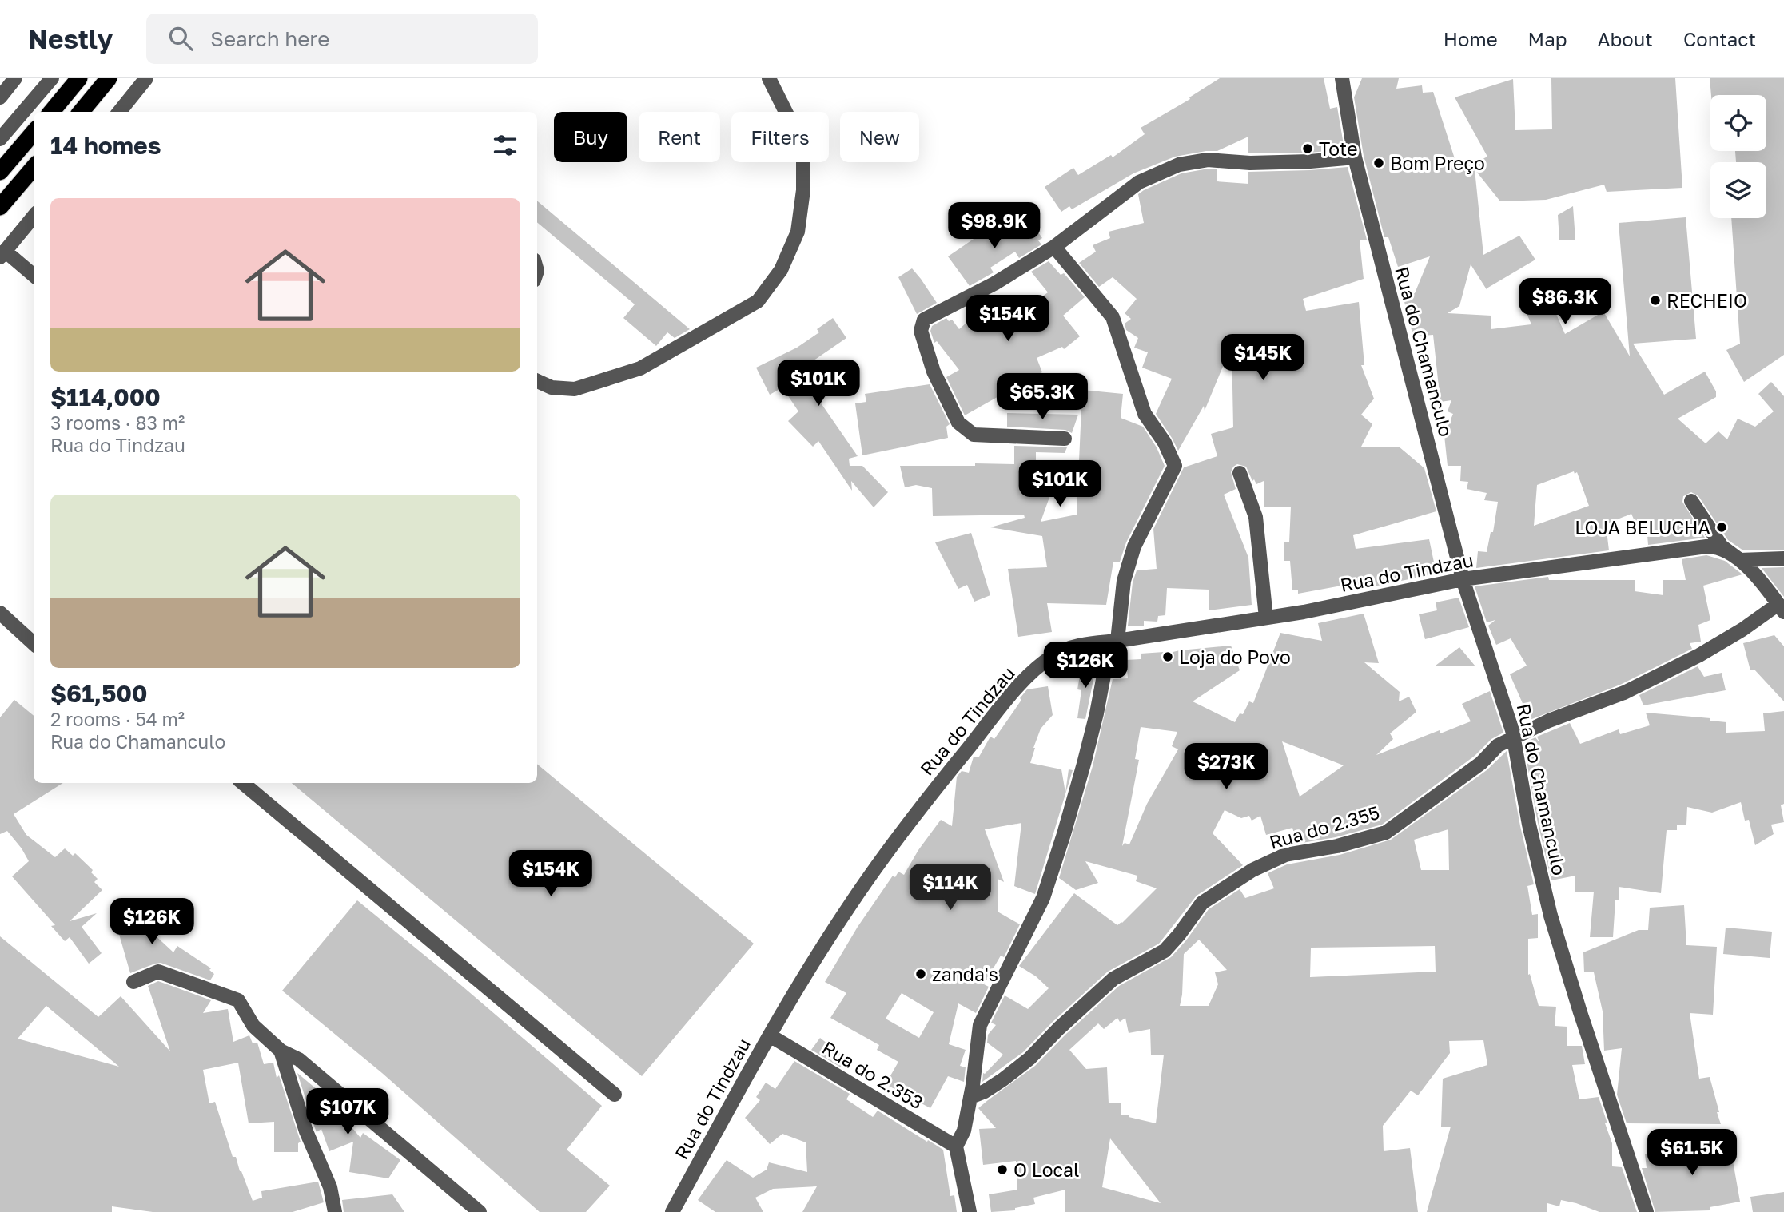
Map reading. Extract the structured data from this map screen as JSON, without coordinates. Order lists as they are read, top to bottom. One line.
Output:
{"streets":{"street":["Rua do Chamanculo","Rua do Tindzau","Rua do 2.355","Rua do 2.353"]},"crossings":[["Rua do Chamanculo","Rua do Tindzau"],["Rua do Chamanculo","Rua do 2.355"],["Rua do Tindzau","Rua do 2.355"],["Rua do Tindzau","Rua do 2.353"]],"places":["Tote","Bom Preço","RECHEIO","LOJA BELUCHA","Loja do Povo","zanda's","O Local"],"page":{"header":"Nestly","search":"Search here","nav":["Home","Map","About","Contact"],"chip":["Buy","Rent","Filters","New"],"heading":"14 homes","list":[{"name":"$114,000","note":"3 rooms · 83 m² · Rua do Tindzau"},{"name":"$61,500","note":"2 rooms · 54 m² · Rua do Chamanculo"}],"price":["$98.9K","$86.3K","$154K","$145K","$101K","$65.3K","$101K","$126K","$273K","$154K","$114K","$126K","$107K","$61.5K"]}}
